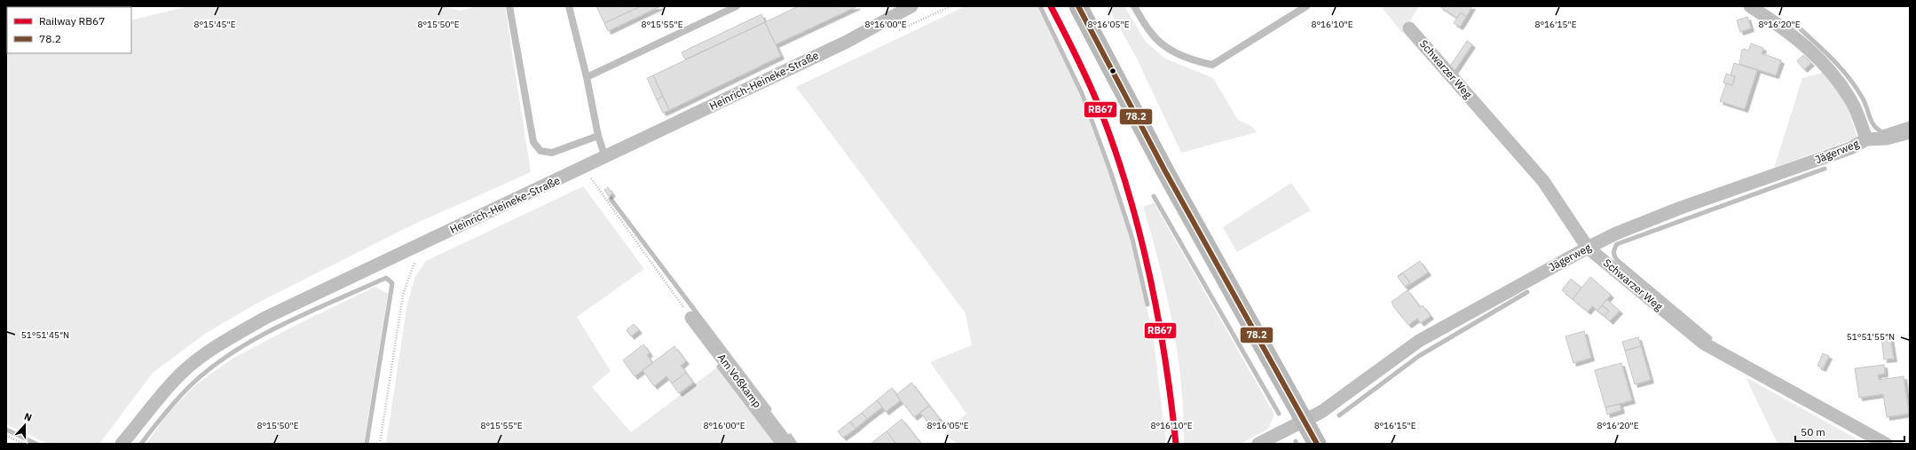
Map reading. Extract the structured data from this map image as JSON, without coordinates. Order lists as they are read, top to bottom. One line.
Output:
{"streets":{"street":["Schwarzer Weg","Heinrich-Heineke-Straße","Jägerweg","Am Voßkamp"]},"crossings":[["Schwarzer Weg","Jägerweg"]],"lines":["rail line RB67","transit line 78.2"],"legend":["Railway RB67","78.2"],"scale_bar":"50 m","north":"top","coordinates":["8°15'45\"E","8°15'50\"E","8°16'00\"E","8°16'05\"E","8°16'10\"E","8°16'15\"E","8°16'20\"E","8°15'55\"E","51°51'45\"N","51°51'55\"N"]}
